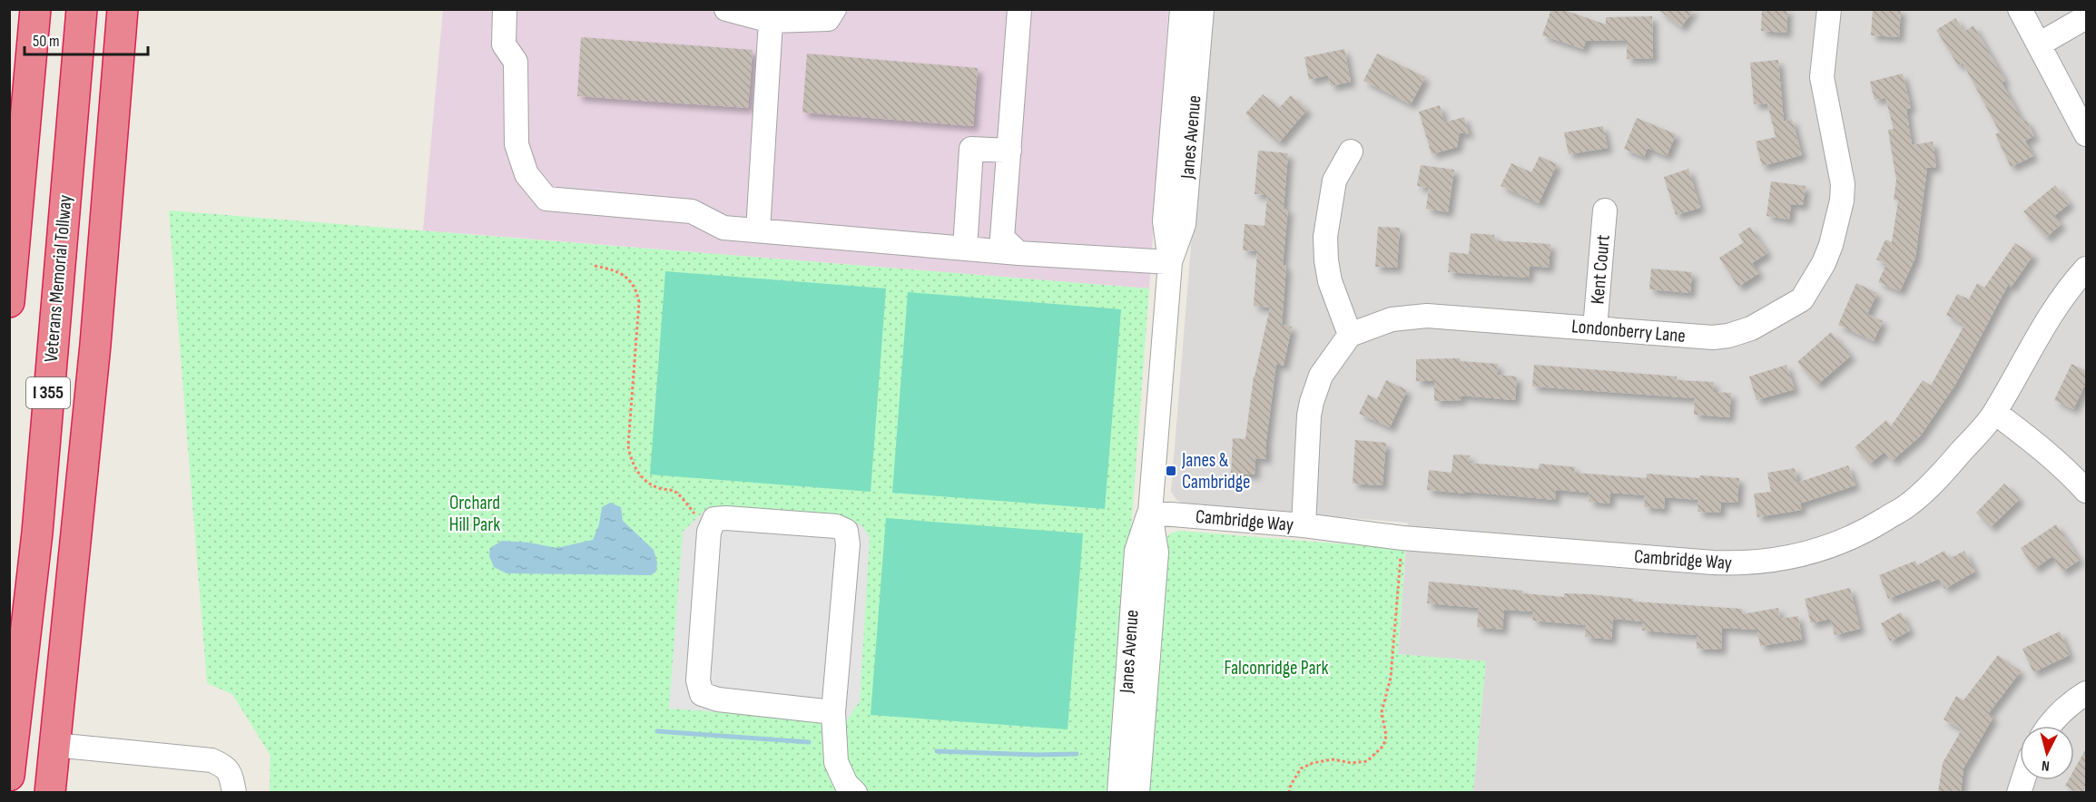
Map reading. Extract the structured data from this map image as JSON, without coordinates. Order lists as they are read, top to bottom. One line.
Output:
{"streets":{"highway":["Veterans Memorial Tollway","I 355"],"street":["Janes Avenue","Kent Court","Londonberry Lane","Cambridge Way"]},"crossings":[["Janes Avenue","Cambridge Way"],["Kent Court","Londonberry Lane"]],"parks":["Orchard Hill Park","Falconridge Park"],"places":{"transit":["Janes & Cambridge"]},"scale_bar":"50 m","north":"bottom"}
